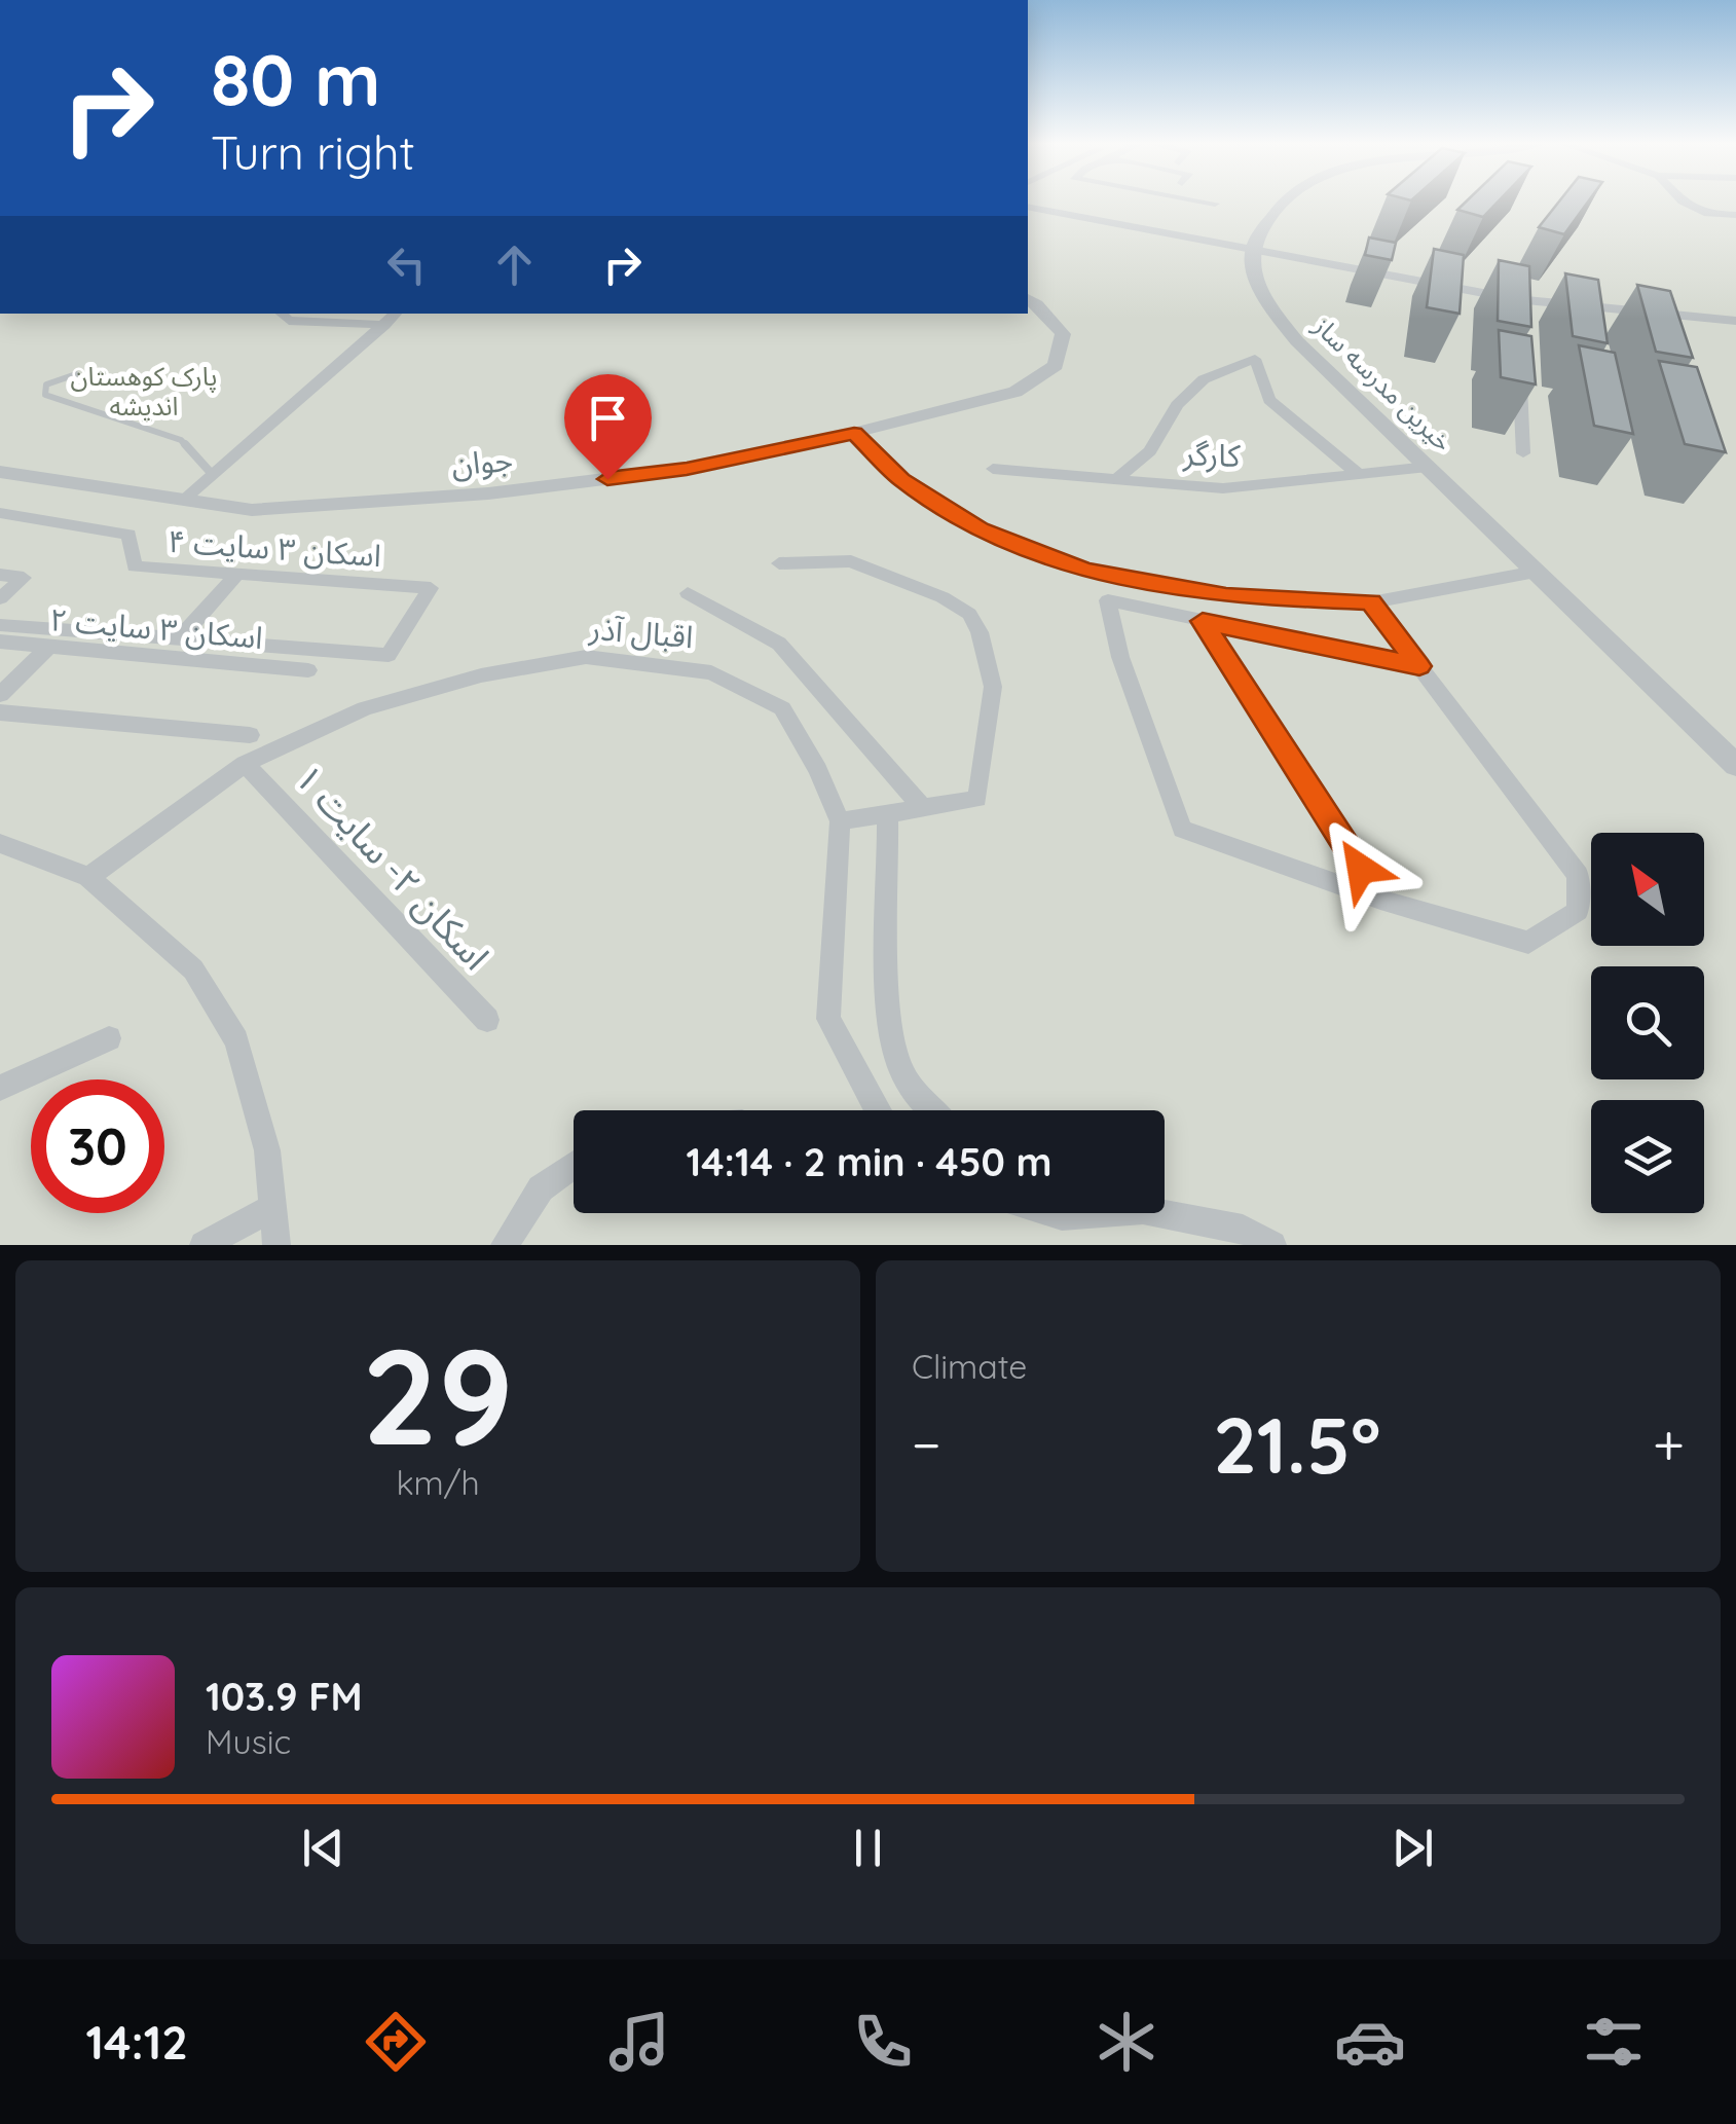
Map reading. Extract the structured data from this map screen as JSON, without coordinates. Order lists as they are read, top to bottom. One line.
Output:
{"streets":{"street":["خیرین مدرسه ساز","کارگر","جوان","اسکان ۳ سایت ۴","اسکان ۳ سایت ۲","اقبال آذر","اسکان ۲- سایت ۱"]},"crossings":[["خیرین مدرسه ساز","کارگر"],["اقبال آذر","اسکان ۲- سایت ۱"]],"parks":["پارک کوهستان اندیشه"],"north":"top left","page":{"turn":["80 m","Turn right"],"limit":"30","trip":"14:14 · 2 min · 450 m","tile":[["29","km/h"],"Climate"],"heat":["−","21.5°","+"],"song":["103.9 FM","Music"],"tabs":"14:12"}}
